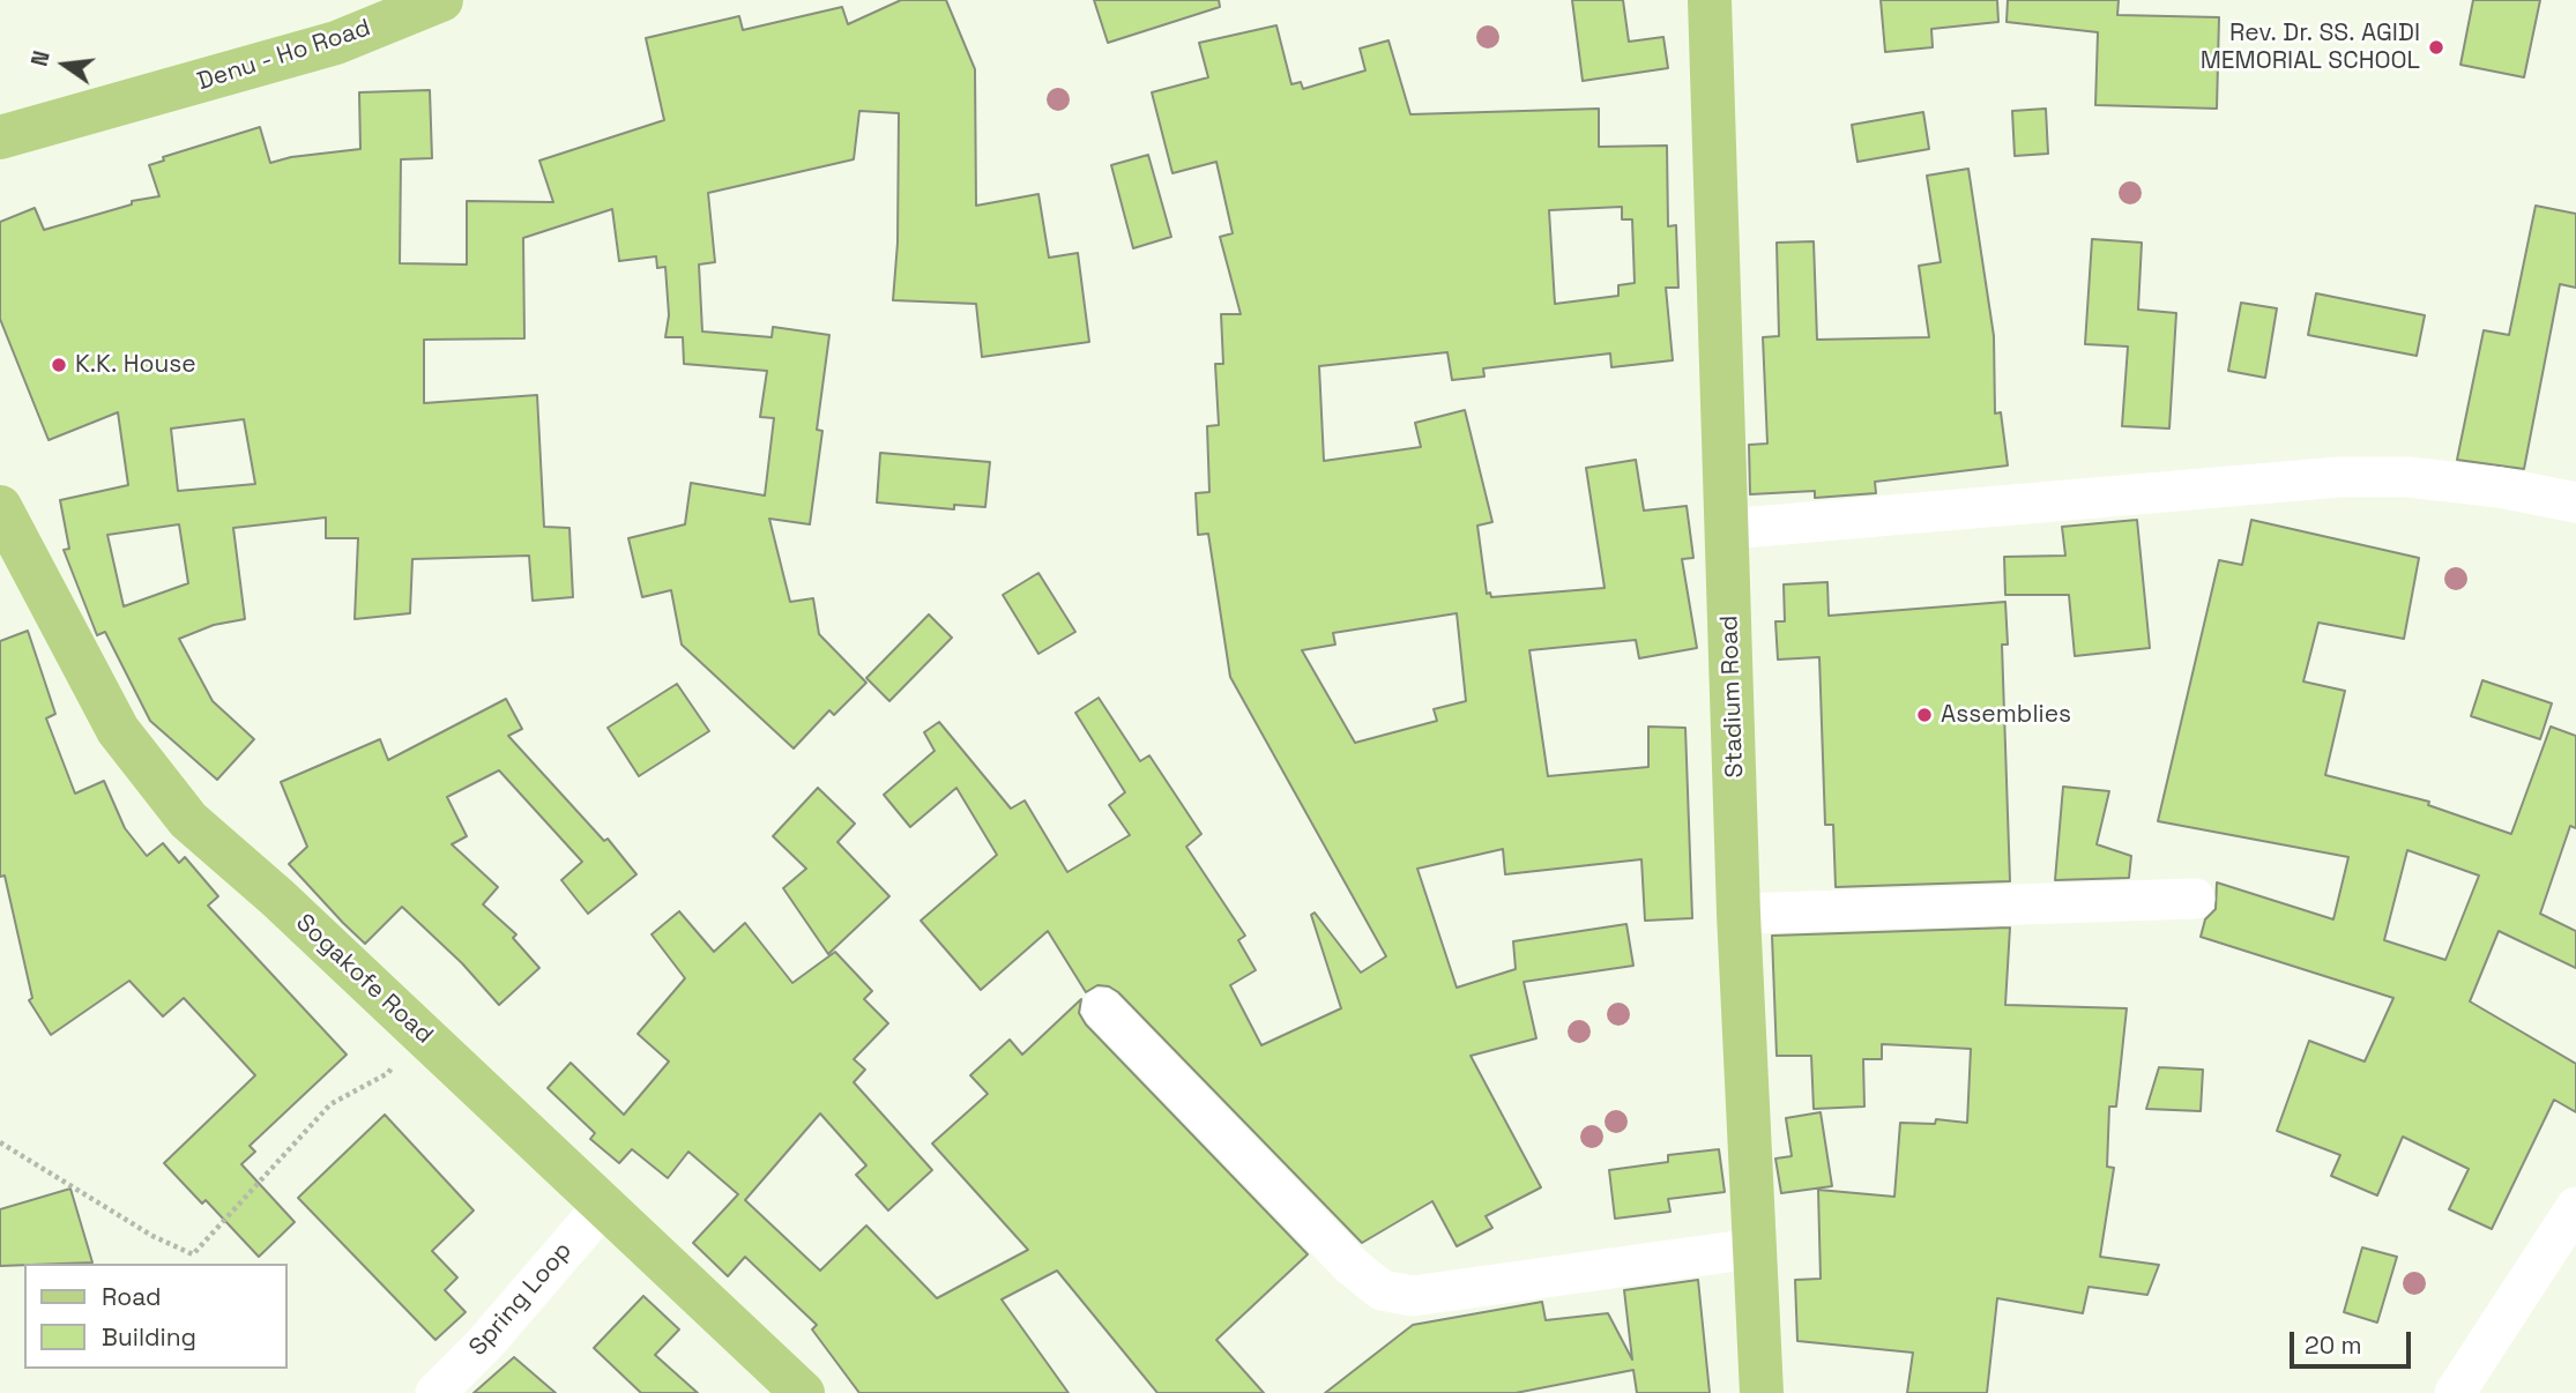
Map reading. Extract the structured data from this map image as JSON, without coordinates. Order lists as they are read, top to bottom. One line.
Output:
{"streets":{"main road":["Denu - Ho Road","Stadium Road","Sogakofe Road"],"street":["Spring Loop"]},"crossings":[["Sogakofe Road","Spring Loop"]],"places":["Rev. Dr. SS. AGIDI MEMORIAL SCHOOL","K.K. House","Assemblies"],"legend":["Road","Building"],"scale_bar":"20 m","north":"left"}
